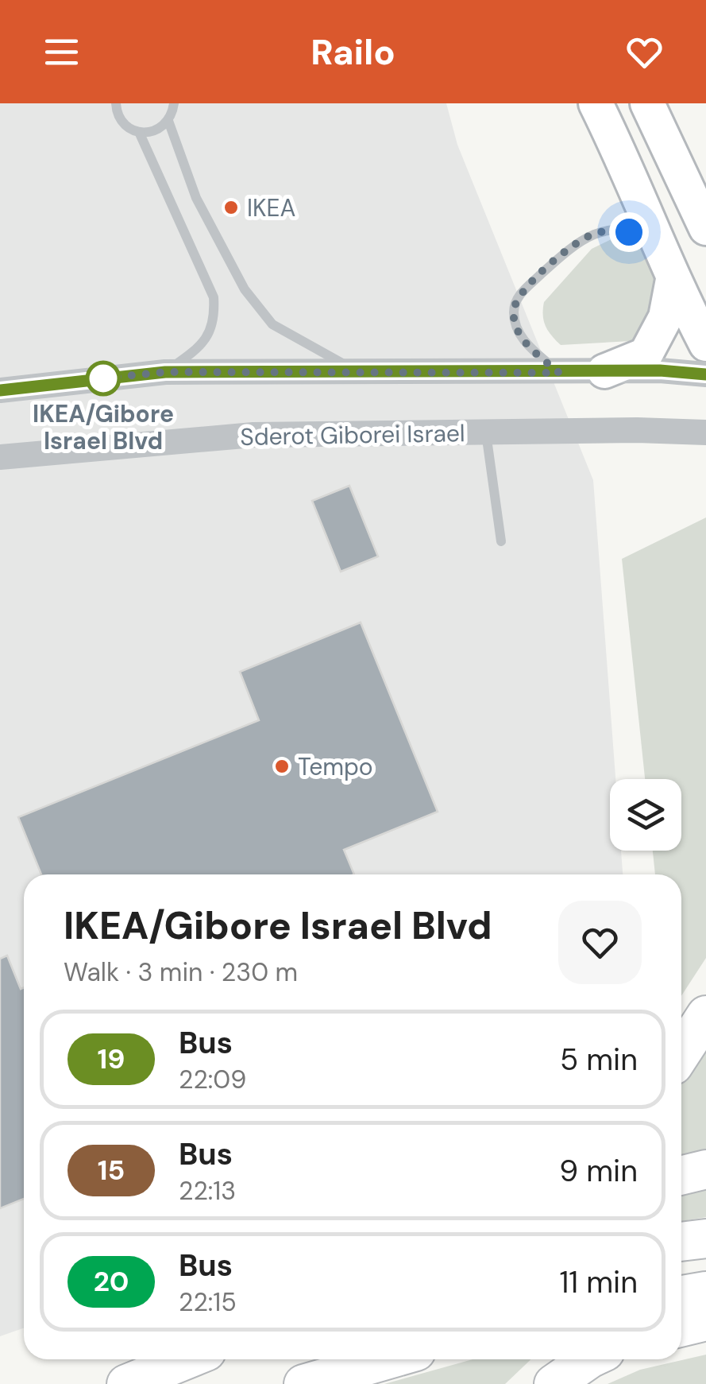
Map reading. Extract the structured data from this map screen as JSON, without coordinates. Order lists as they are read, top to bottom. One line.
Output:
{"streets":{"street":["Sderot Giborei Israel"]},"places":["IKEA","IKEA/Gibore Israel Blvd","Tempo"],"lines":["bus line 19"],"page":{"header":"Railo","heading":["IKEA/Gibore Israel Blvd","Walk · 3 min · 230 m"],"list":[{"mark":"19","name":"Bus","note":"22:09","value":"5 min"},{"mark":"15","name":"Bus","note":"22:13","value":"9 min"},{"mark":"20","name":"Bus","note":"22:15","value":"11 min"}]}}
